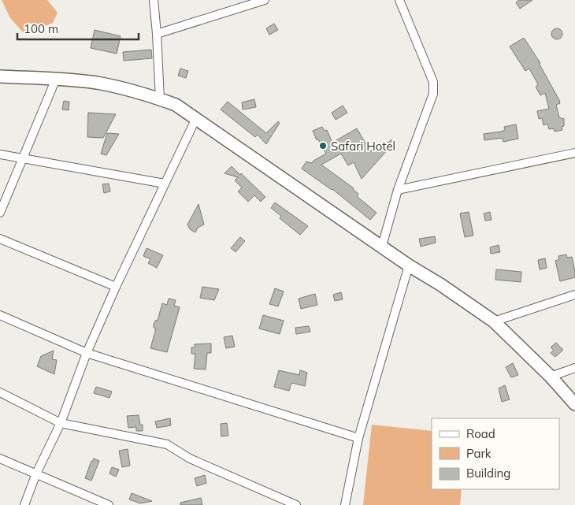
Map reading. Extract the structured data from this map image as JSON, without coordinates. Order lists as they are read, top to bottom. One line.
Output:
{"places":["Safari Hotel"],"legend":["Road","Park","Building"],"scale_bar":"100 m"}
